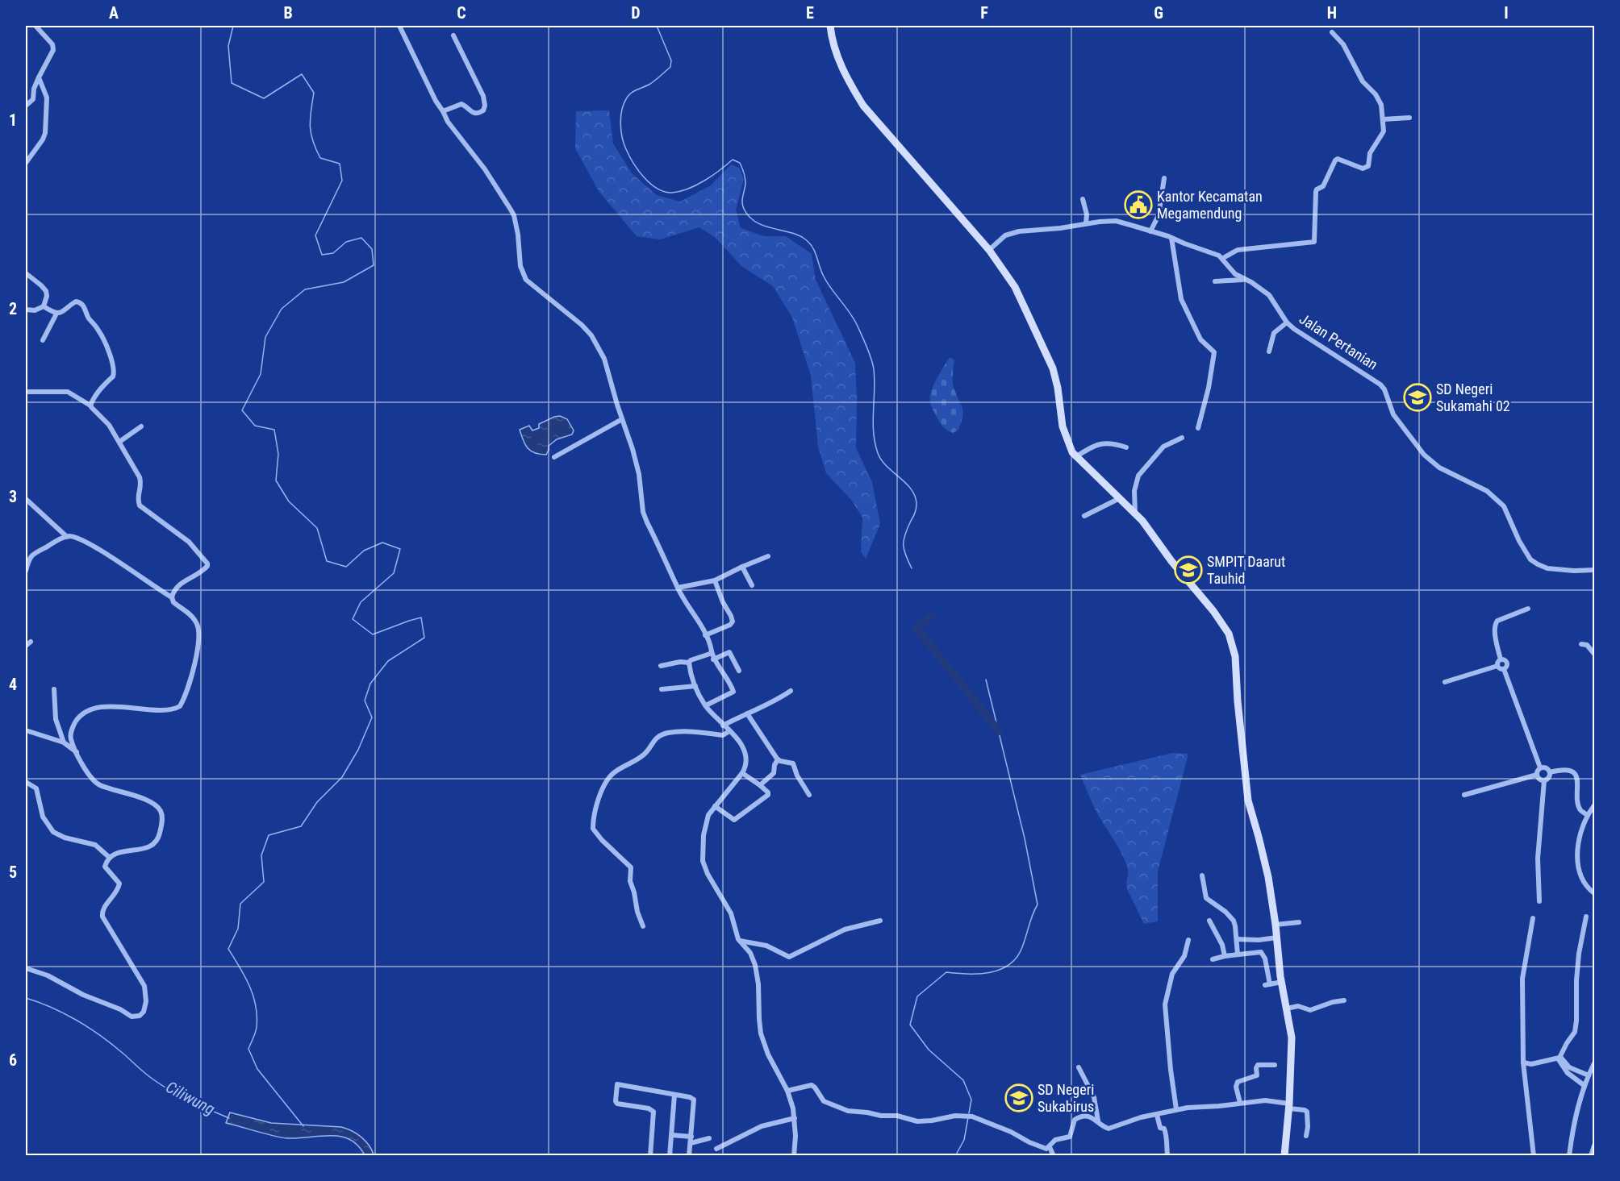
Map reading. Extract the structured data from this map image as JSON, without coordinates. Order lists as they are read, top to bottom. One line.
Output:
{"streets":{"street":["Jalan Pertanian"]},"water":["Ciliwung"],"places":{"public building":["Kantor Kecamatan Megamendung"],"school or university":["SD Negeri Sukamahi 02","SMPIT Daarut Tauhid","SD Negeri Sukabirus"]},"grid":{"columns":["A","B","C","D","E","F","G","H","I"],"rows":["1","2","3","4","5","6"]}}
